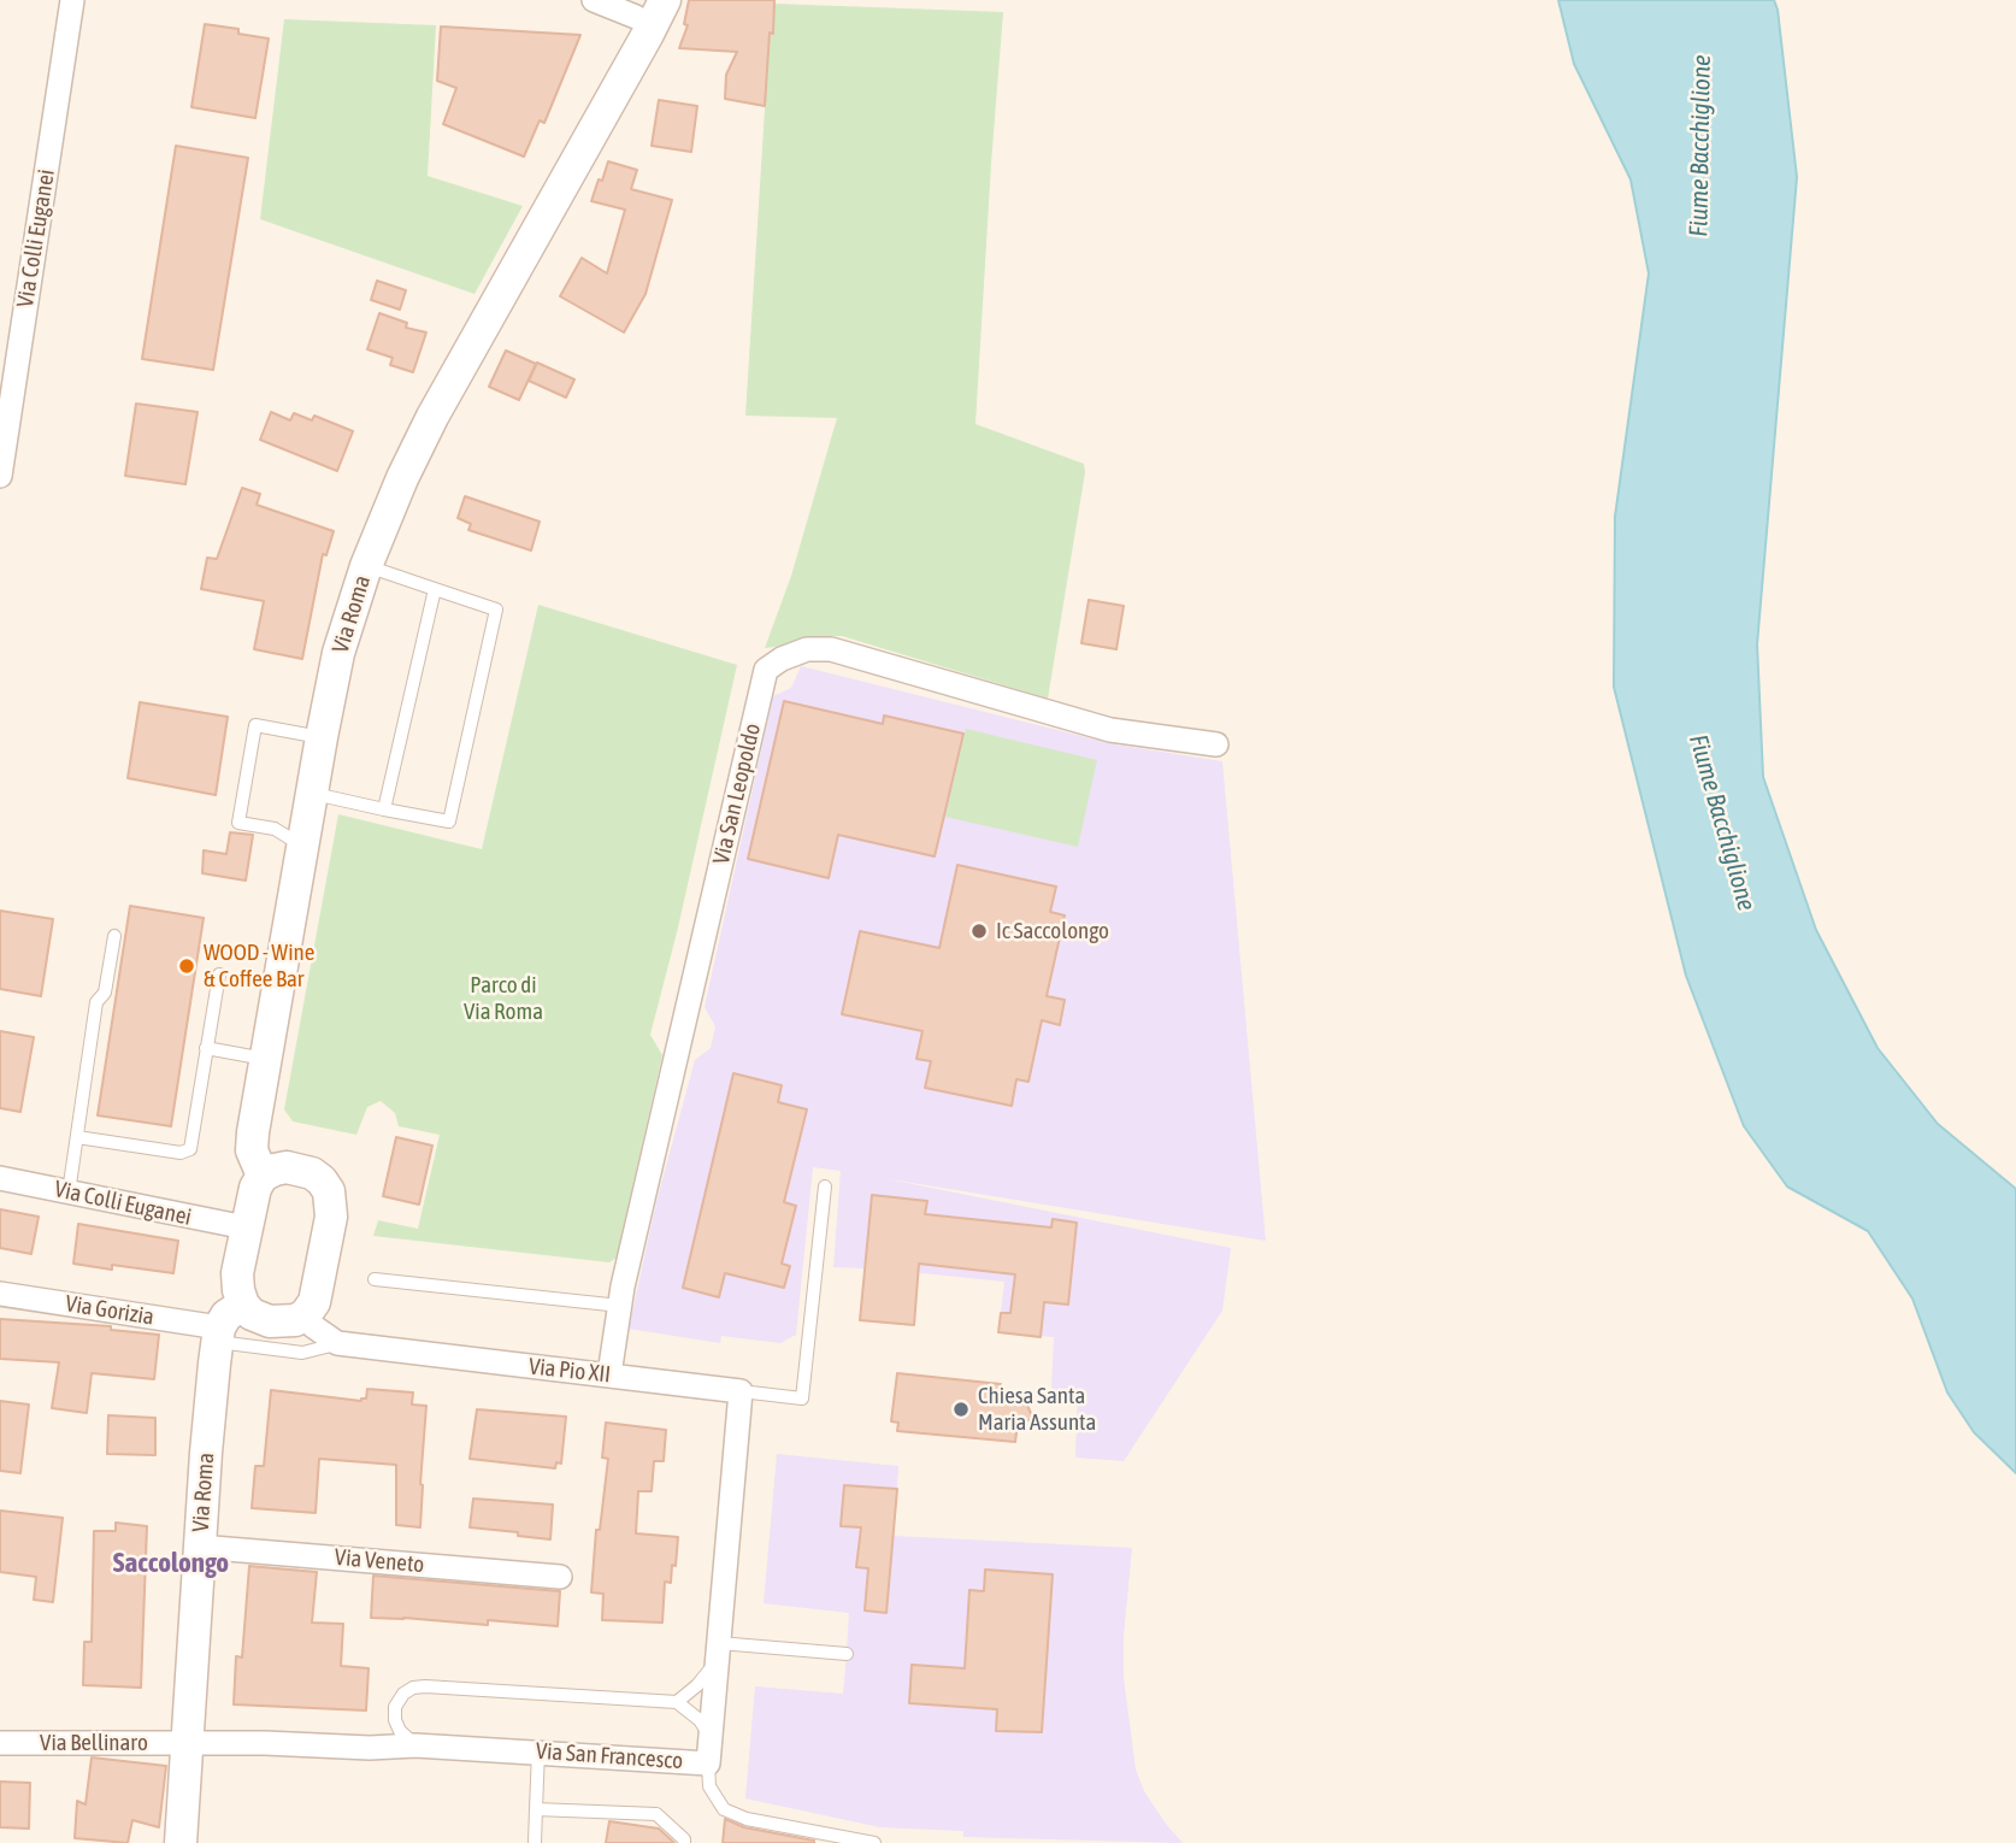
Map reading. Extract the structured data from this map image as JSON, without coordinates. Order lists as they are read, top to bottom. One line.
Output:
{"streets":{"main road":["Via Roma"],"street":["Via Colli Euganei","Via San Leopoldo","Via Gorizia","Via Pio XII","Via Veneto","Via Bellinaro","Via San Francesco"]},"crossings":[["Via Colli Euganei","Via Roma"],["Via Roma","Via Gorizia"],["Via Roma","Via Pio XII"],["Via Roma","Via Veneto"],["Via Roma","Via Bellinaro"],["Via Roma","Via San Francesco"],["Via San Leopoldo","Via Pio XII"],["Via Gorizia","Via Pio XII"],["Via Pio XII","Via San Francesco"],["Via Bellinaro","Via San Francesco"]],"districts":["Saccolongo"],"water":["Fiume Bacchiglione"],"parks":["Parco di Via Roma"],"places":["Ic Saccolongo","WOOD - Wine & Coffee Bar","Chiesa Santa Maria Assunta"]}
